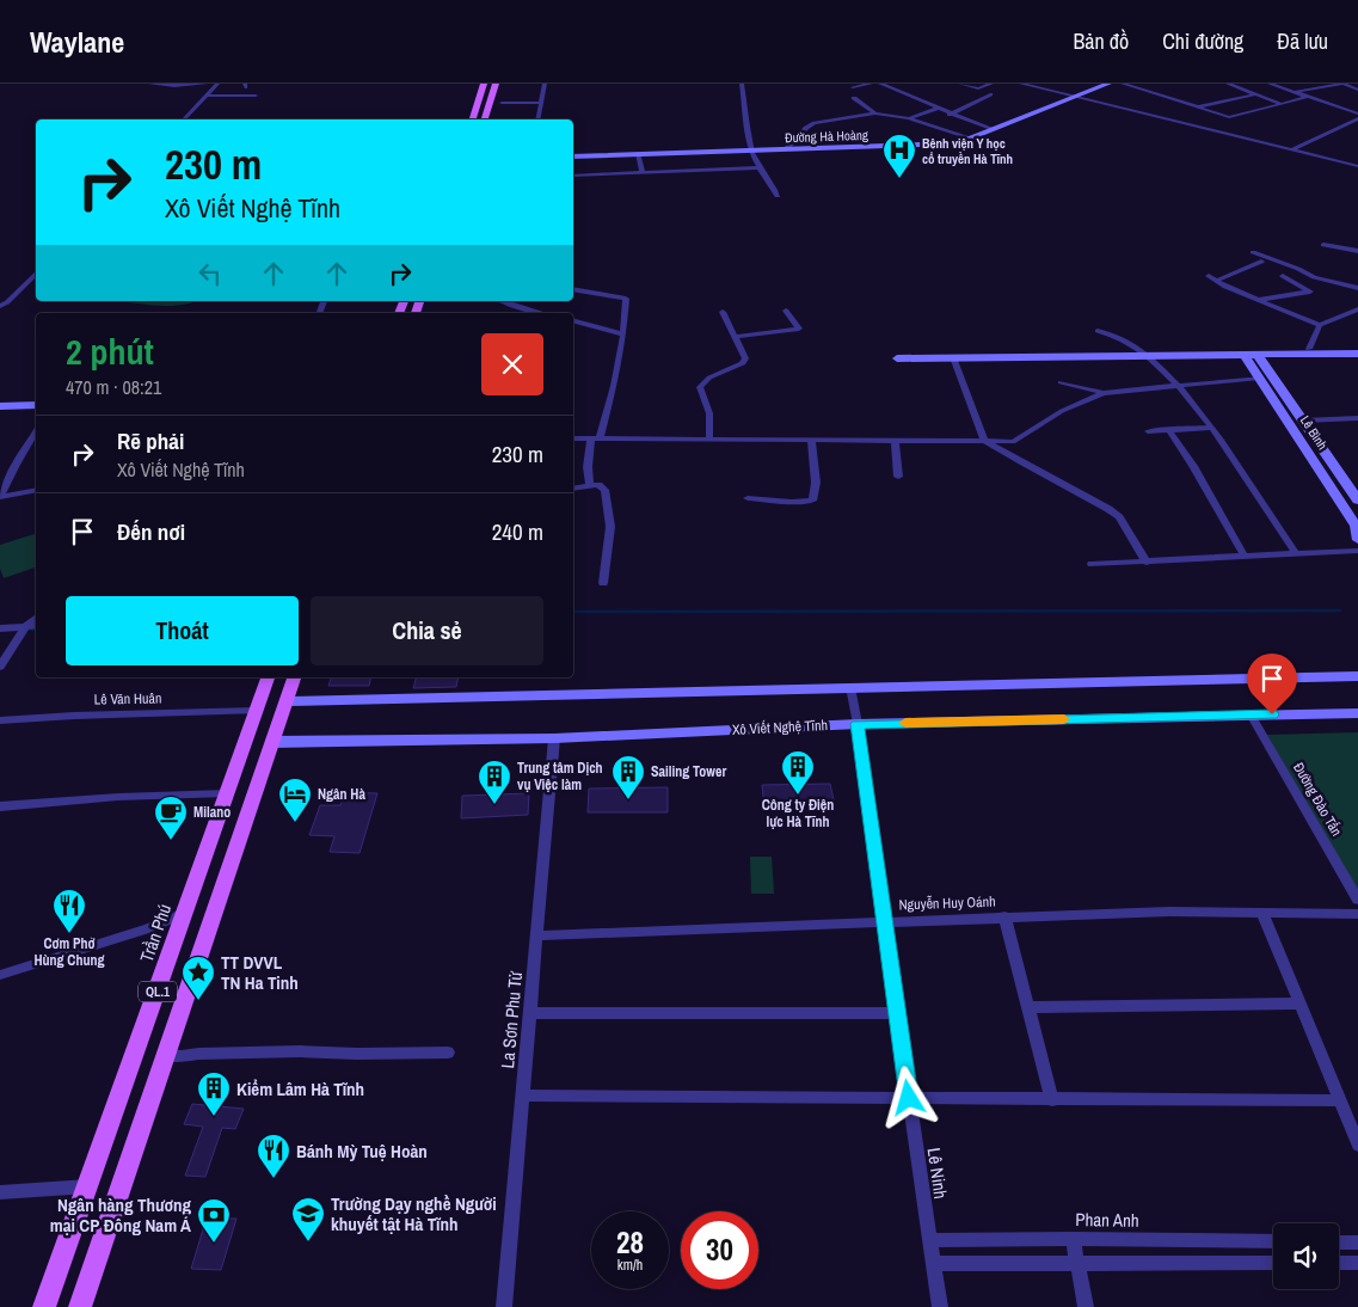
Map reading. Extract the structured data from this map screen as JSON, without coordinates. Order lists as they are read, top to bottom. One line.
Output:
{"streets":{"main road":["Trần Phú","QL.1"],"street":["Đường Hà Hoàng","Lê Bình","Lê Văn Huân","Xô Viết Nghệ Tĩnh","Đường Đào Tấn","Nguyễn Huy Oánh","La Sơn Phu Tử","Lê Ninh","Phan Anh"]},"crossings":[["Lê Văn Huân","Trần Phú"],["Xô Viết Nghệ Tĩnh","Đường Đào Tấn"],["Xô Viết Nghệ Tĩnh","QL.1"],["Xô Viết Nghệ Tĩnh","La Sơn Phu Tử"],["Xô Viết Nghệ Tĩnh","Lê Ninh"],["Nguyễn Huy Oánh","La Sơn Phu Tử"],["Nguyễn Huy Oánh","Lê Ninh"],["Lê Ninh","Phan Anh"]],"places":{"hospital":["Bệnh viện Y học cổ truyền Hà Tĩnh"],"building":["Công ty Điện lực Hà Tĩnh","Sailing Tower","Trung tâm Dịch vụ Việc làm","Kiểm Lâm Hà Tĩnh"],"hotel":["Ngân Hà"],"cafe":["Milano"],"restaurant":["Cơm Phở Hùng Chung","Bánh Mỳ Tuệ Hoàn"],"place":["TT DVVL TN Ha Tinh"],"school or university":["Trường Dạy nghề Người khuyết tật Hà Tĩnh"],"bank":["Ngân hàng Thương mại CP Đông Nam Á"]},"page":{"header":"Waylane","nav":["Bản đồ","Chỉ đường","Đã lưu"],"turn":["230 m","Xô Viết Nghệ Tĩnh"],"heading":["2 phút","470 m · 08:21"],"list":[{"name":"Rẽ phải","note":"Xô Viết Nghệ Tĩnh","value":"230 m"},{"name":"Đến nơi","value":"240 m"}],"buttons":["Thoát","Chia sẻ"],"speed":"28 km/h","limit":"30"}}
